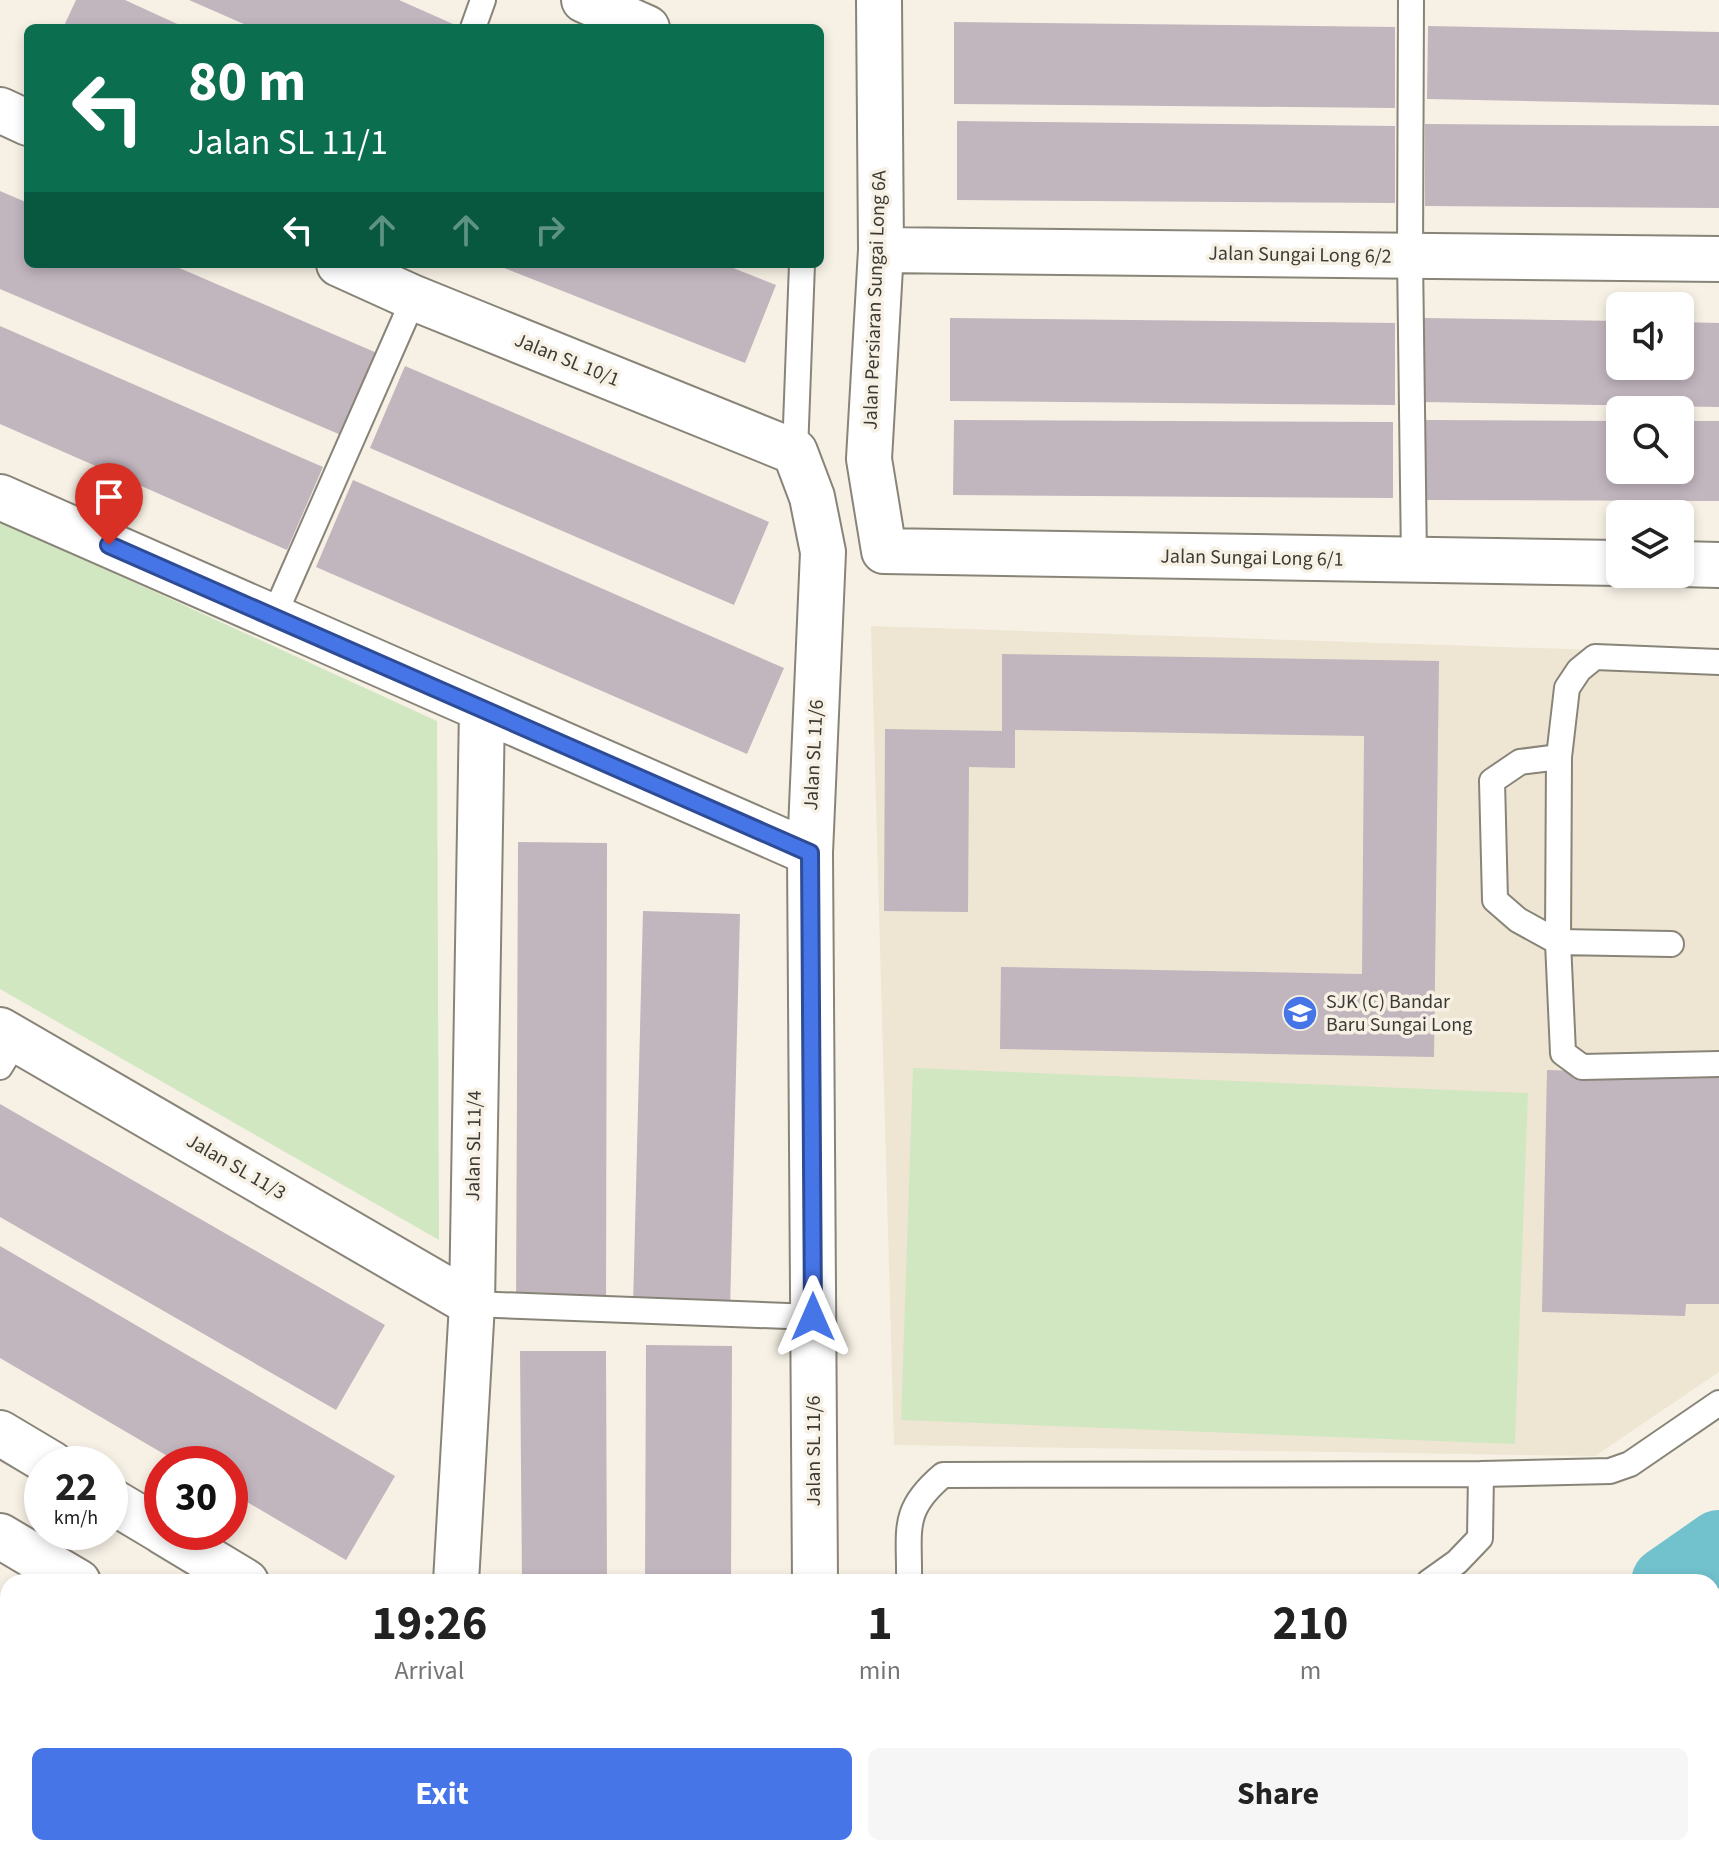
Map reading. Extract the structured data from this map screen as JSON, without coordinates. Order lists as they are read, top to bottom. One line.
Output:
{"streets":{"street":["Jalan Sungai Long 6/2","Jalan Persiaran Sungai Long 6A","Jalan SL 10/1","Jalan Sungai Long 6/1","Jalan SL 11/6","Jalan SL 11/4","Jalan SL 11/3"]},"crossings":[["Jalan Sungai Long 6/2","Jalan Persiaran Sungai Long 6A"],["Jalan Persiaran Sungai Long 6A","Jalan Sungai Long 6/1"],["Jalan SL 10/1","Jalan SL 11/6"],["Jalan SL 11/4","Jalan SL 11/3"]],"places":{"school or university":["SJK (C) Bandar Baru Sungai Long"]},"page":{"turn":["80 m","Jalan SL 11/1"],"speed":"22 km/h","limit":"30","eta":["19:26","Arrival","1","min","210","m"],"buttons":["Exit","Share"]}}
